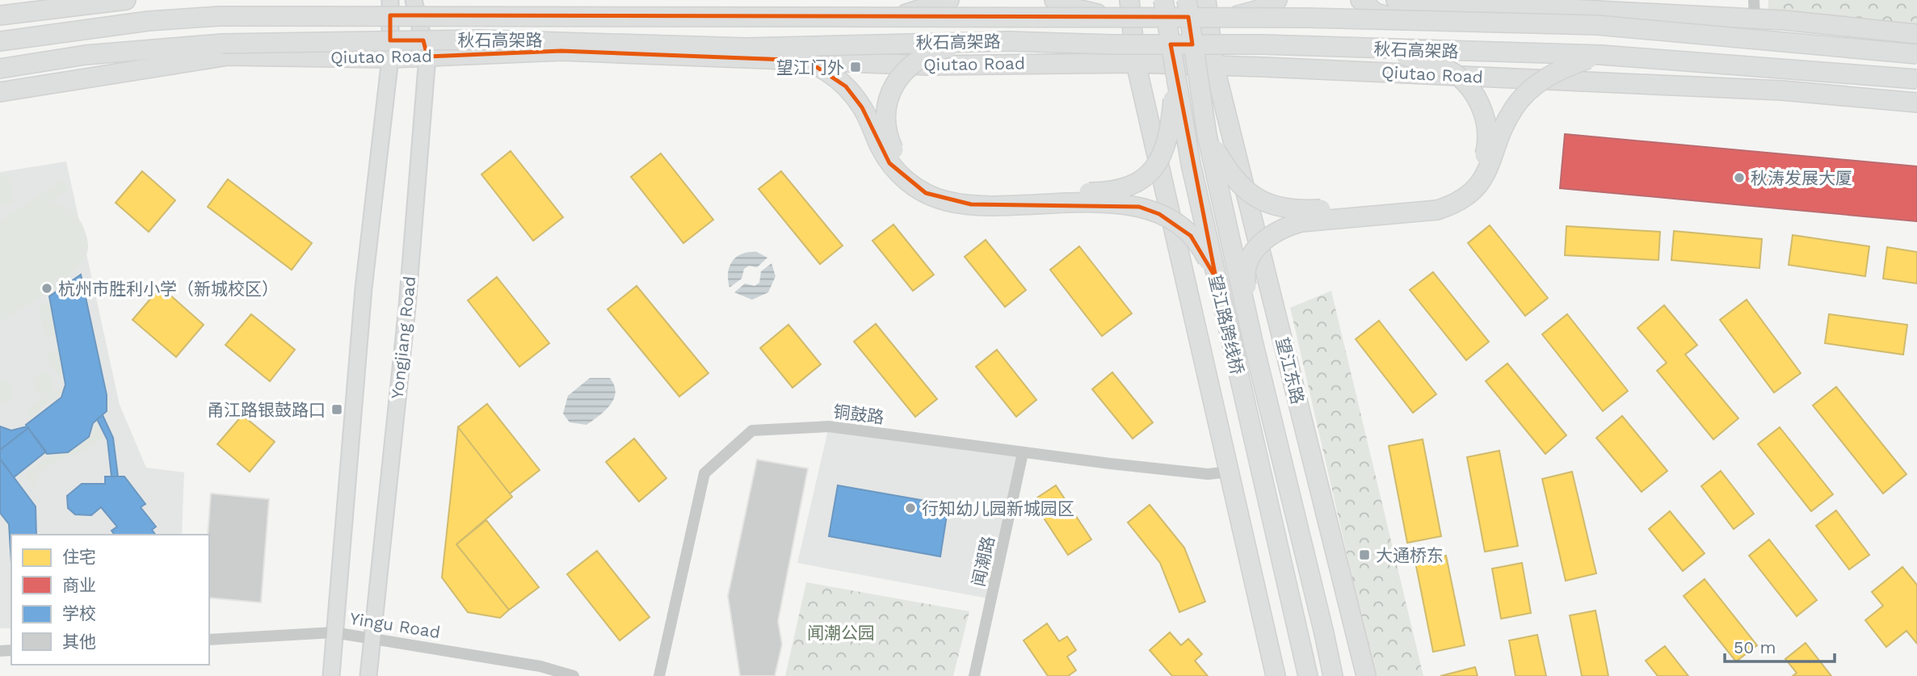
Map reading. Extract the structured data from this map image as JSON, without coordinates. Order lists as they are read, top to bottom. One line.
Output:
{"streets":{"main road":["秋石高架路","Qiutao Road","望江路跨线桥","Yongjiang Road","望江东路"],"street":["铜鼓路","闻潮路","Yingu Road"]},"crossings":[["Qiutao Road","Yongjiang Road"],["Qiutao Road","望江东路"],["Yongjiang Road","Yingu Road"],["铜鼓路","闻潮路"]],"parks":["闻潮公园"],"places":{"transit":["望江门外","甬江路银鼓路口","大通桥东"],"other":["秋涛发展大厦","杭州市胜利小学（新城校区）","行知幼儿园新城园区"]},"legend":["住宅","商业","学校","其他"],"scale_bar":"50 m"}
